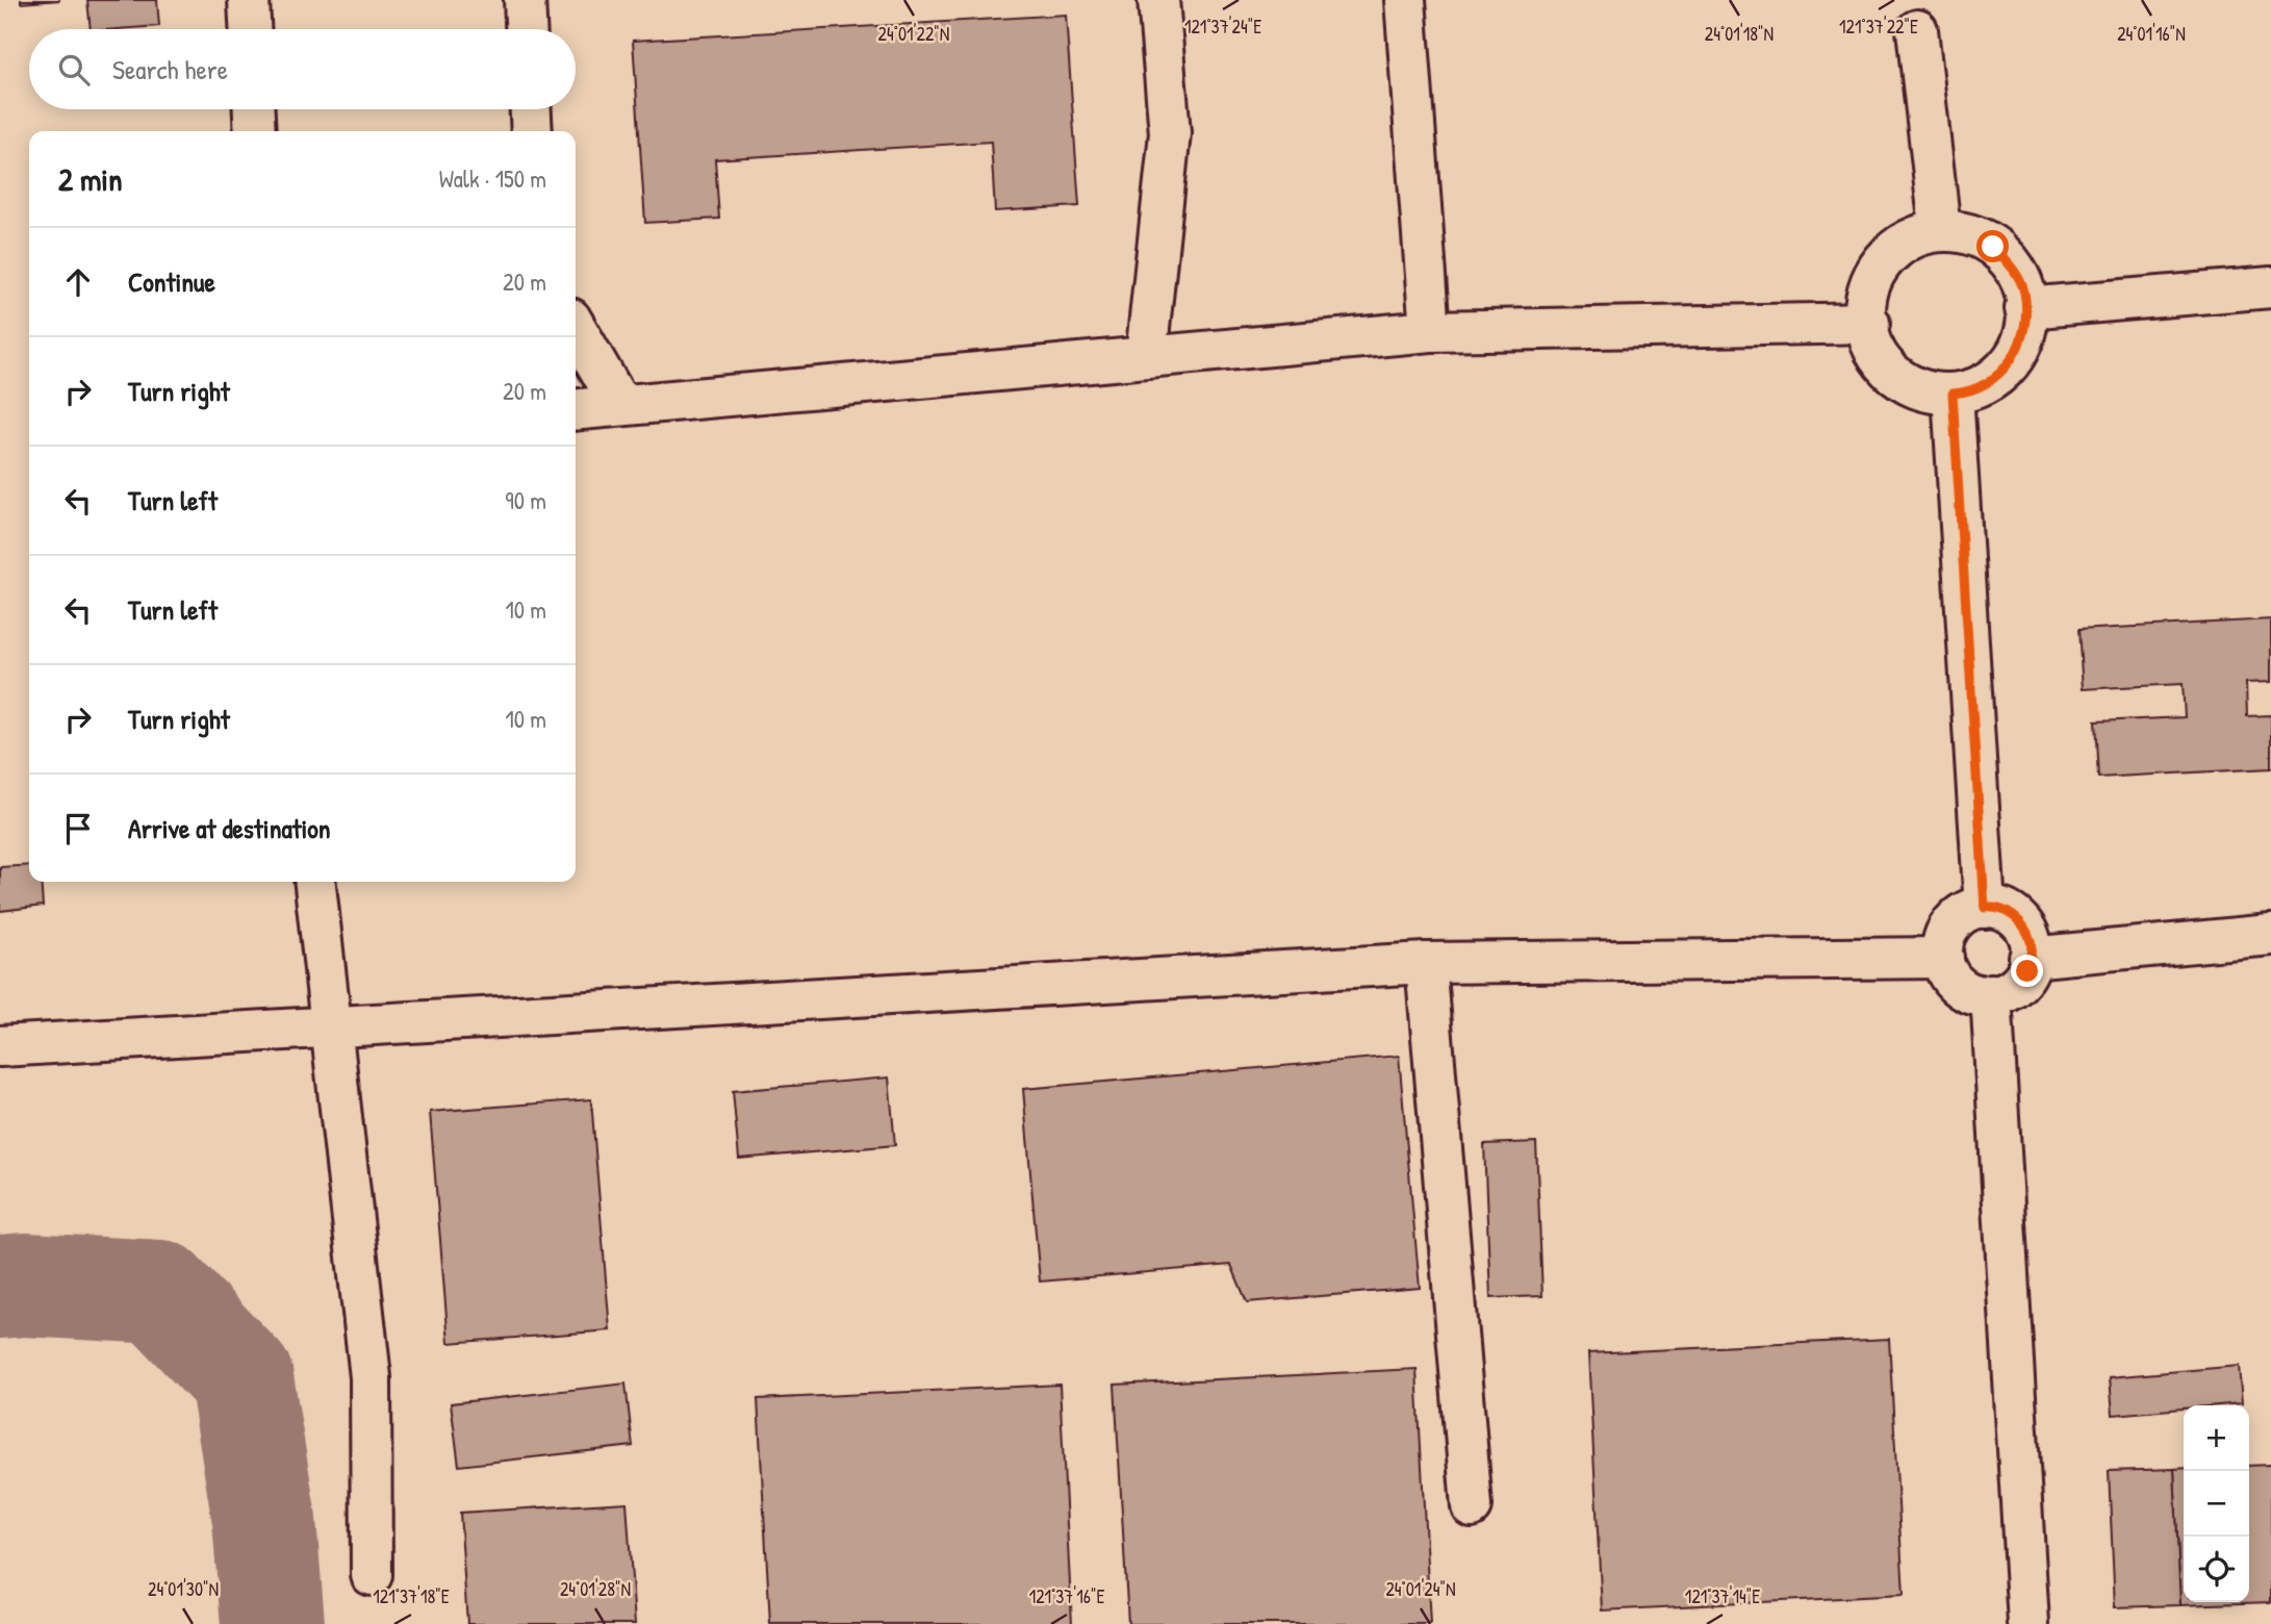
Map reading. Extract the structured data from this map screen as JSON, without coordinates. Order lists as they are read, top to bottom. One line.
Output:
{"page":{"search":"Search here","heading":["2 min","Walk · 150 m"],"list":[["Continue","20 m"],["Turn right","20 m"],["Turn left","90 m"],["Turn left","10 m"],["Turn right","10 m"],"Arrive at destination"],"map_buttons":["+","−"]},"coordinates":["121°37'22\"E","121°37'24\"E","24°01'18\"N","24°01'16\"N","24°01'22\"N","24°01'30\"N","24°01'28\"N","24°01'24\"N","121°37'18\"E","121°37'16\"E","121°37'14\"E"]}
